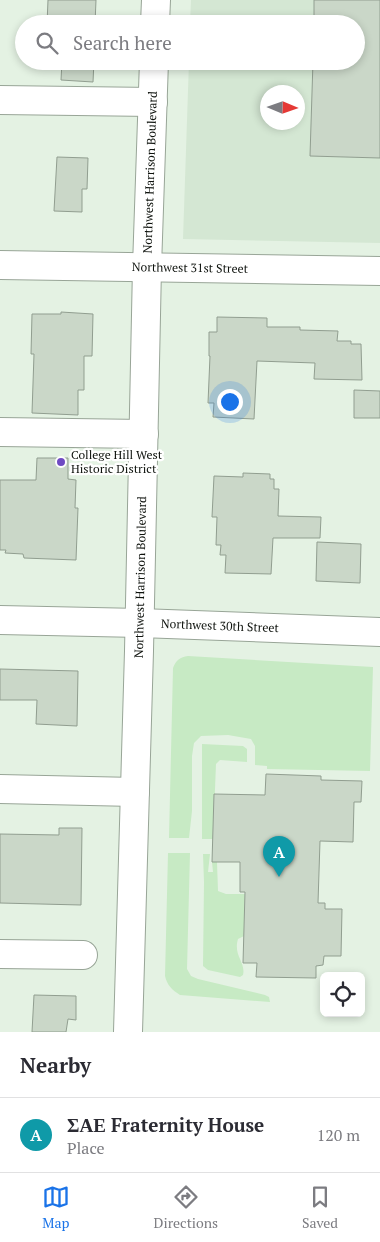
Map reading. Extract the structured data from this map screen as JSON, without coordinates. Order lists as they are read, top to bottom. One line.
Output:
{"streets":{"main road":["Northwest Harrison Boulevard","Northwest 31st Street","Northwest 30th Street"]},"crossings":[["Northwest Harrison Boulevard","Northwest 31st Street"],["Northwest Harrison Boulevard","Northwest 30th Street"]],"places":["College Hill West Historic District"],"north":"right","page":{"search":"Search here","pins":"A","heading":"Nearby","list":[{"mark":"A","name":"ΣΑΕ Fraternity House","note":"Place","value":"120 m"}],"nav":["Map","Directions","Saved"]}}
